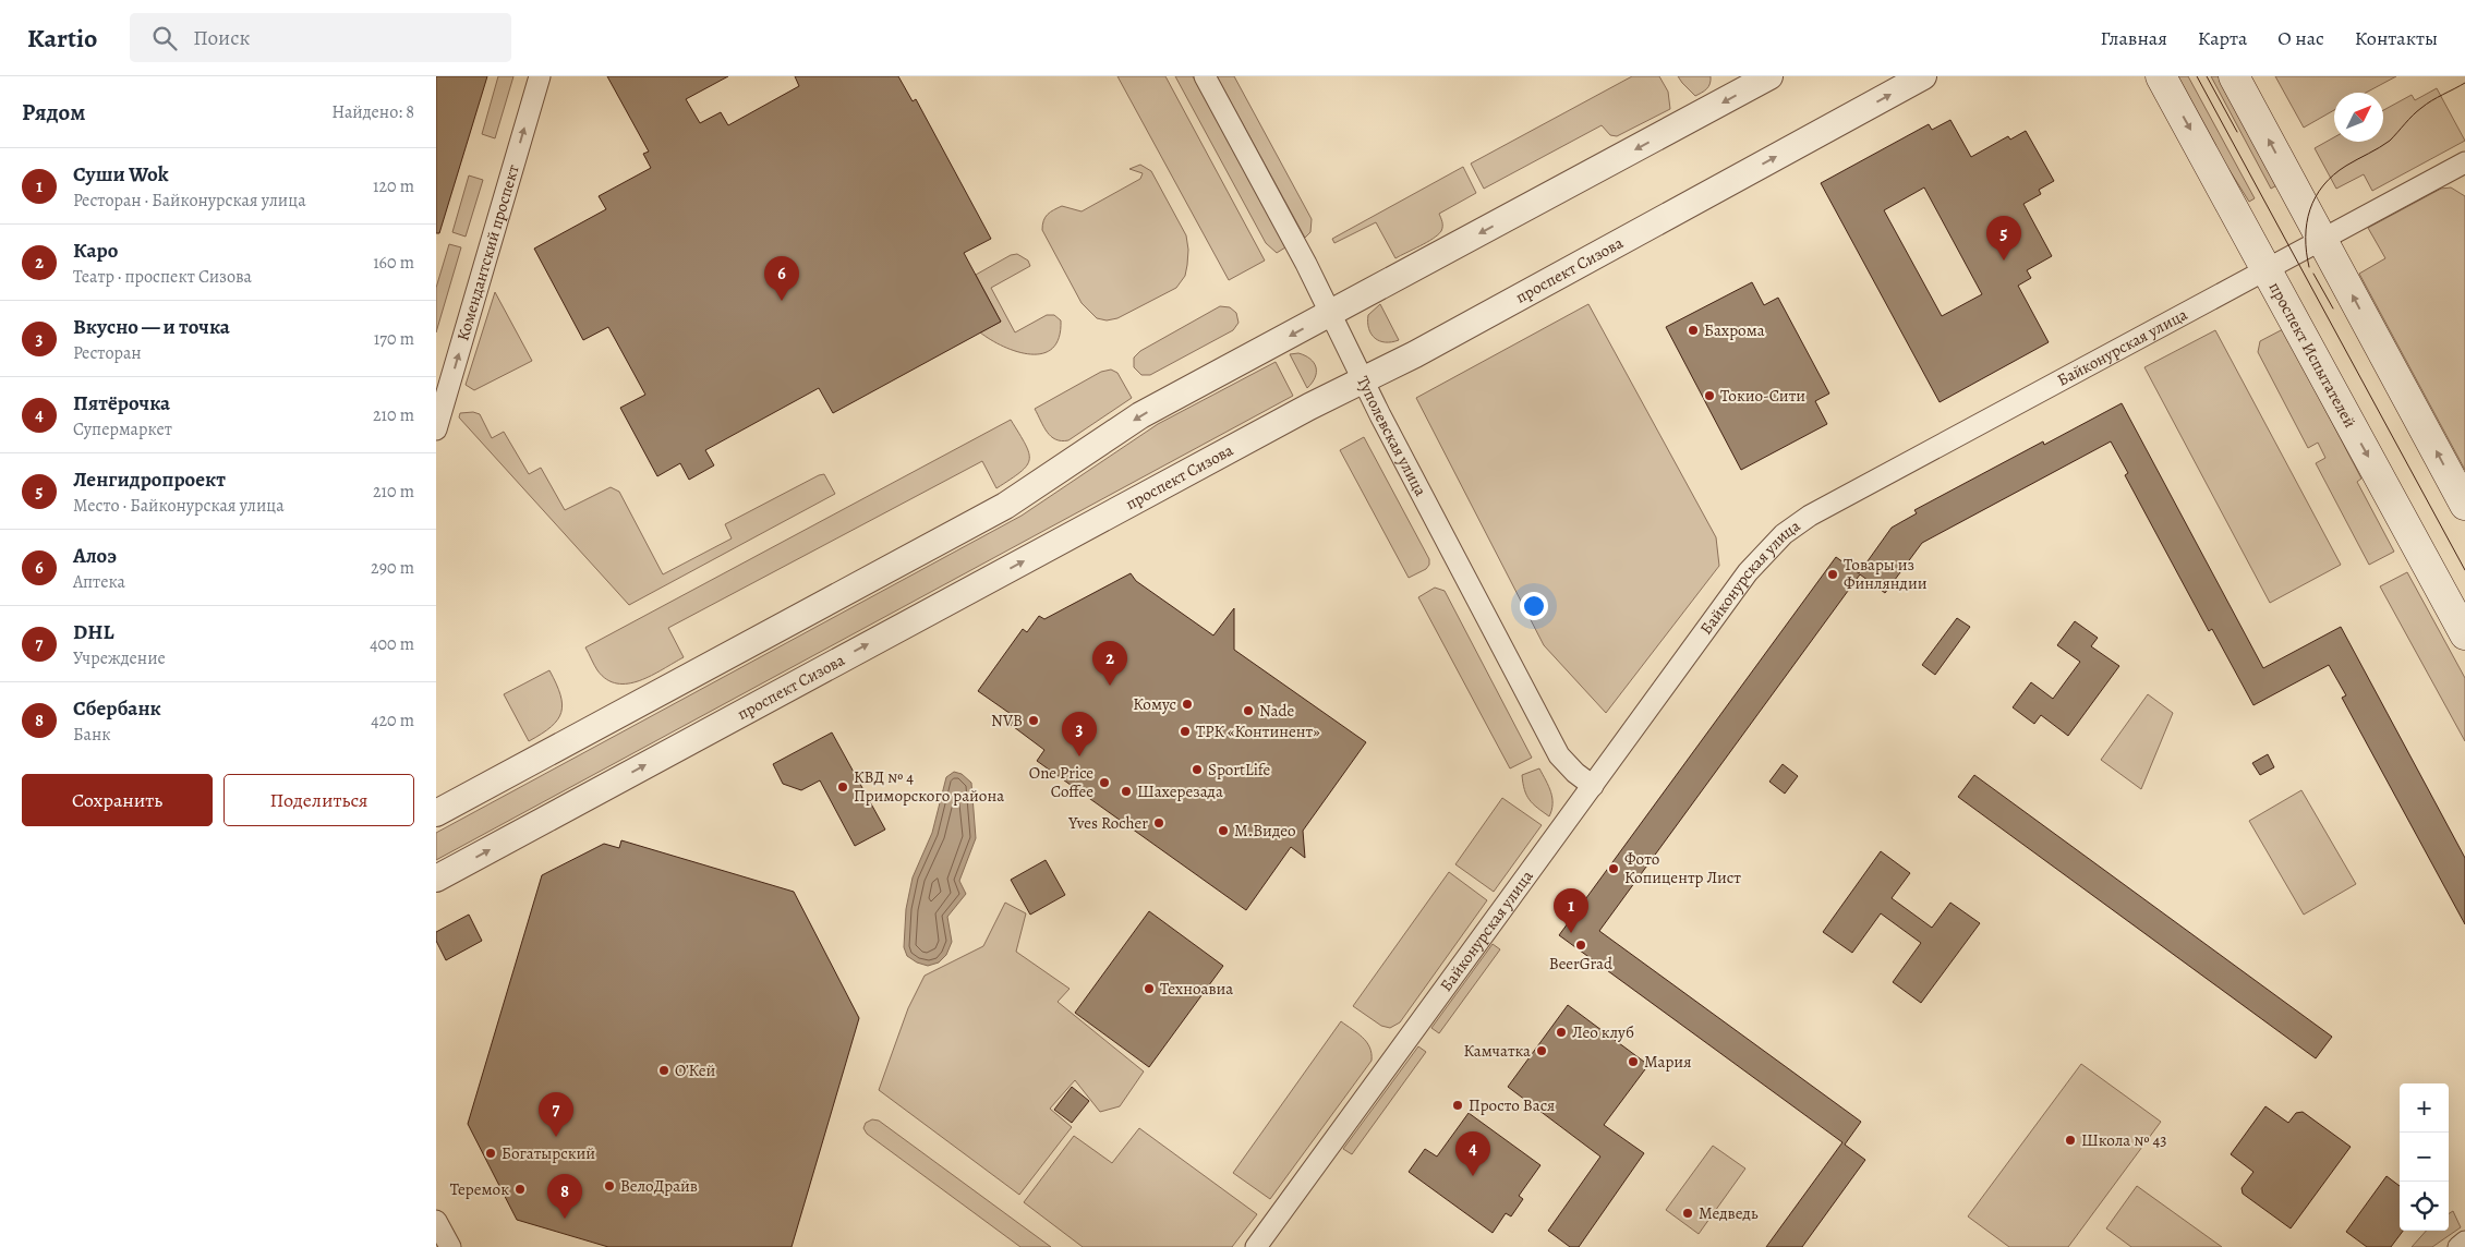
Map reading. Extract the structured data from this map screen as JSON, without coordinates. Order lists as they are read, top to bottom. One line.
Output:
{"streets":{"main road":["проспект Испытателей"],"street":["Комендантский проспект","проспект Сизова","Байконурская улица","Туполевская улица"]},"crossings":[["проспект Сизова","Туполевская улица"],["Байконурская улица","проспект Испытателей"],["Байконурская улица","Туполевская улица"]],"one_way":["Комендантский проспект"],"places":["Бахрома","Токио-Сити","Товары из Финляндии","Комус","Nade","NVB","ТРК «Континент»","SportLife","One Price Coffee","КВД № 4 Приморского района","Шахерезада","Yves Rocher","М.Видео","Фото Копицентр Лист","BeerGrad","Техноавиа","Лео клуб","Камчатка","Мария","О’Кей","Просто Вася","Школа № 43","Богатырский","ВелоДрайв","Теремок","Медведь"],"north":"top right","page":{"header":"Kartio","search":"Поиск","nav":["Главная","Карта","О нас","Контакты"],"heading":["Рядом","Найдено: 8"],"list":[{"mark":"1","name":"Суши Wok","note":"Ресторан · Байконурская улица","value":"120 m"},{"mark":"2","name":"Каро","note":"Театр · проспект Сизова","value":"160 m"},{"mark":"3","name":"Вкусно — и точка","note":"Ресторан","value":"170 m"},{"mark":"4","name":"Пятёрочка","note":"Супермаркет","value":"210 m"},{"mark":"5","name":"Ленгидропроект","note":"Место · Байконурская улица","value":"210 m"},{"mark":"6","name":"Алоэ","note":"Аптека","value":"290 m"},{"mark":"7","name":"DHL","note":"Учреждение","value":"400 m"},{"mark":"8","name":"Сбербанк","note":"Банк","value":"420 m"}],"pins":["5","6","2","3","1","7","4","8"],"buttons":["Сохранить","Поделиться"],"map_buttons":["+","−"]}}
